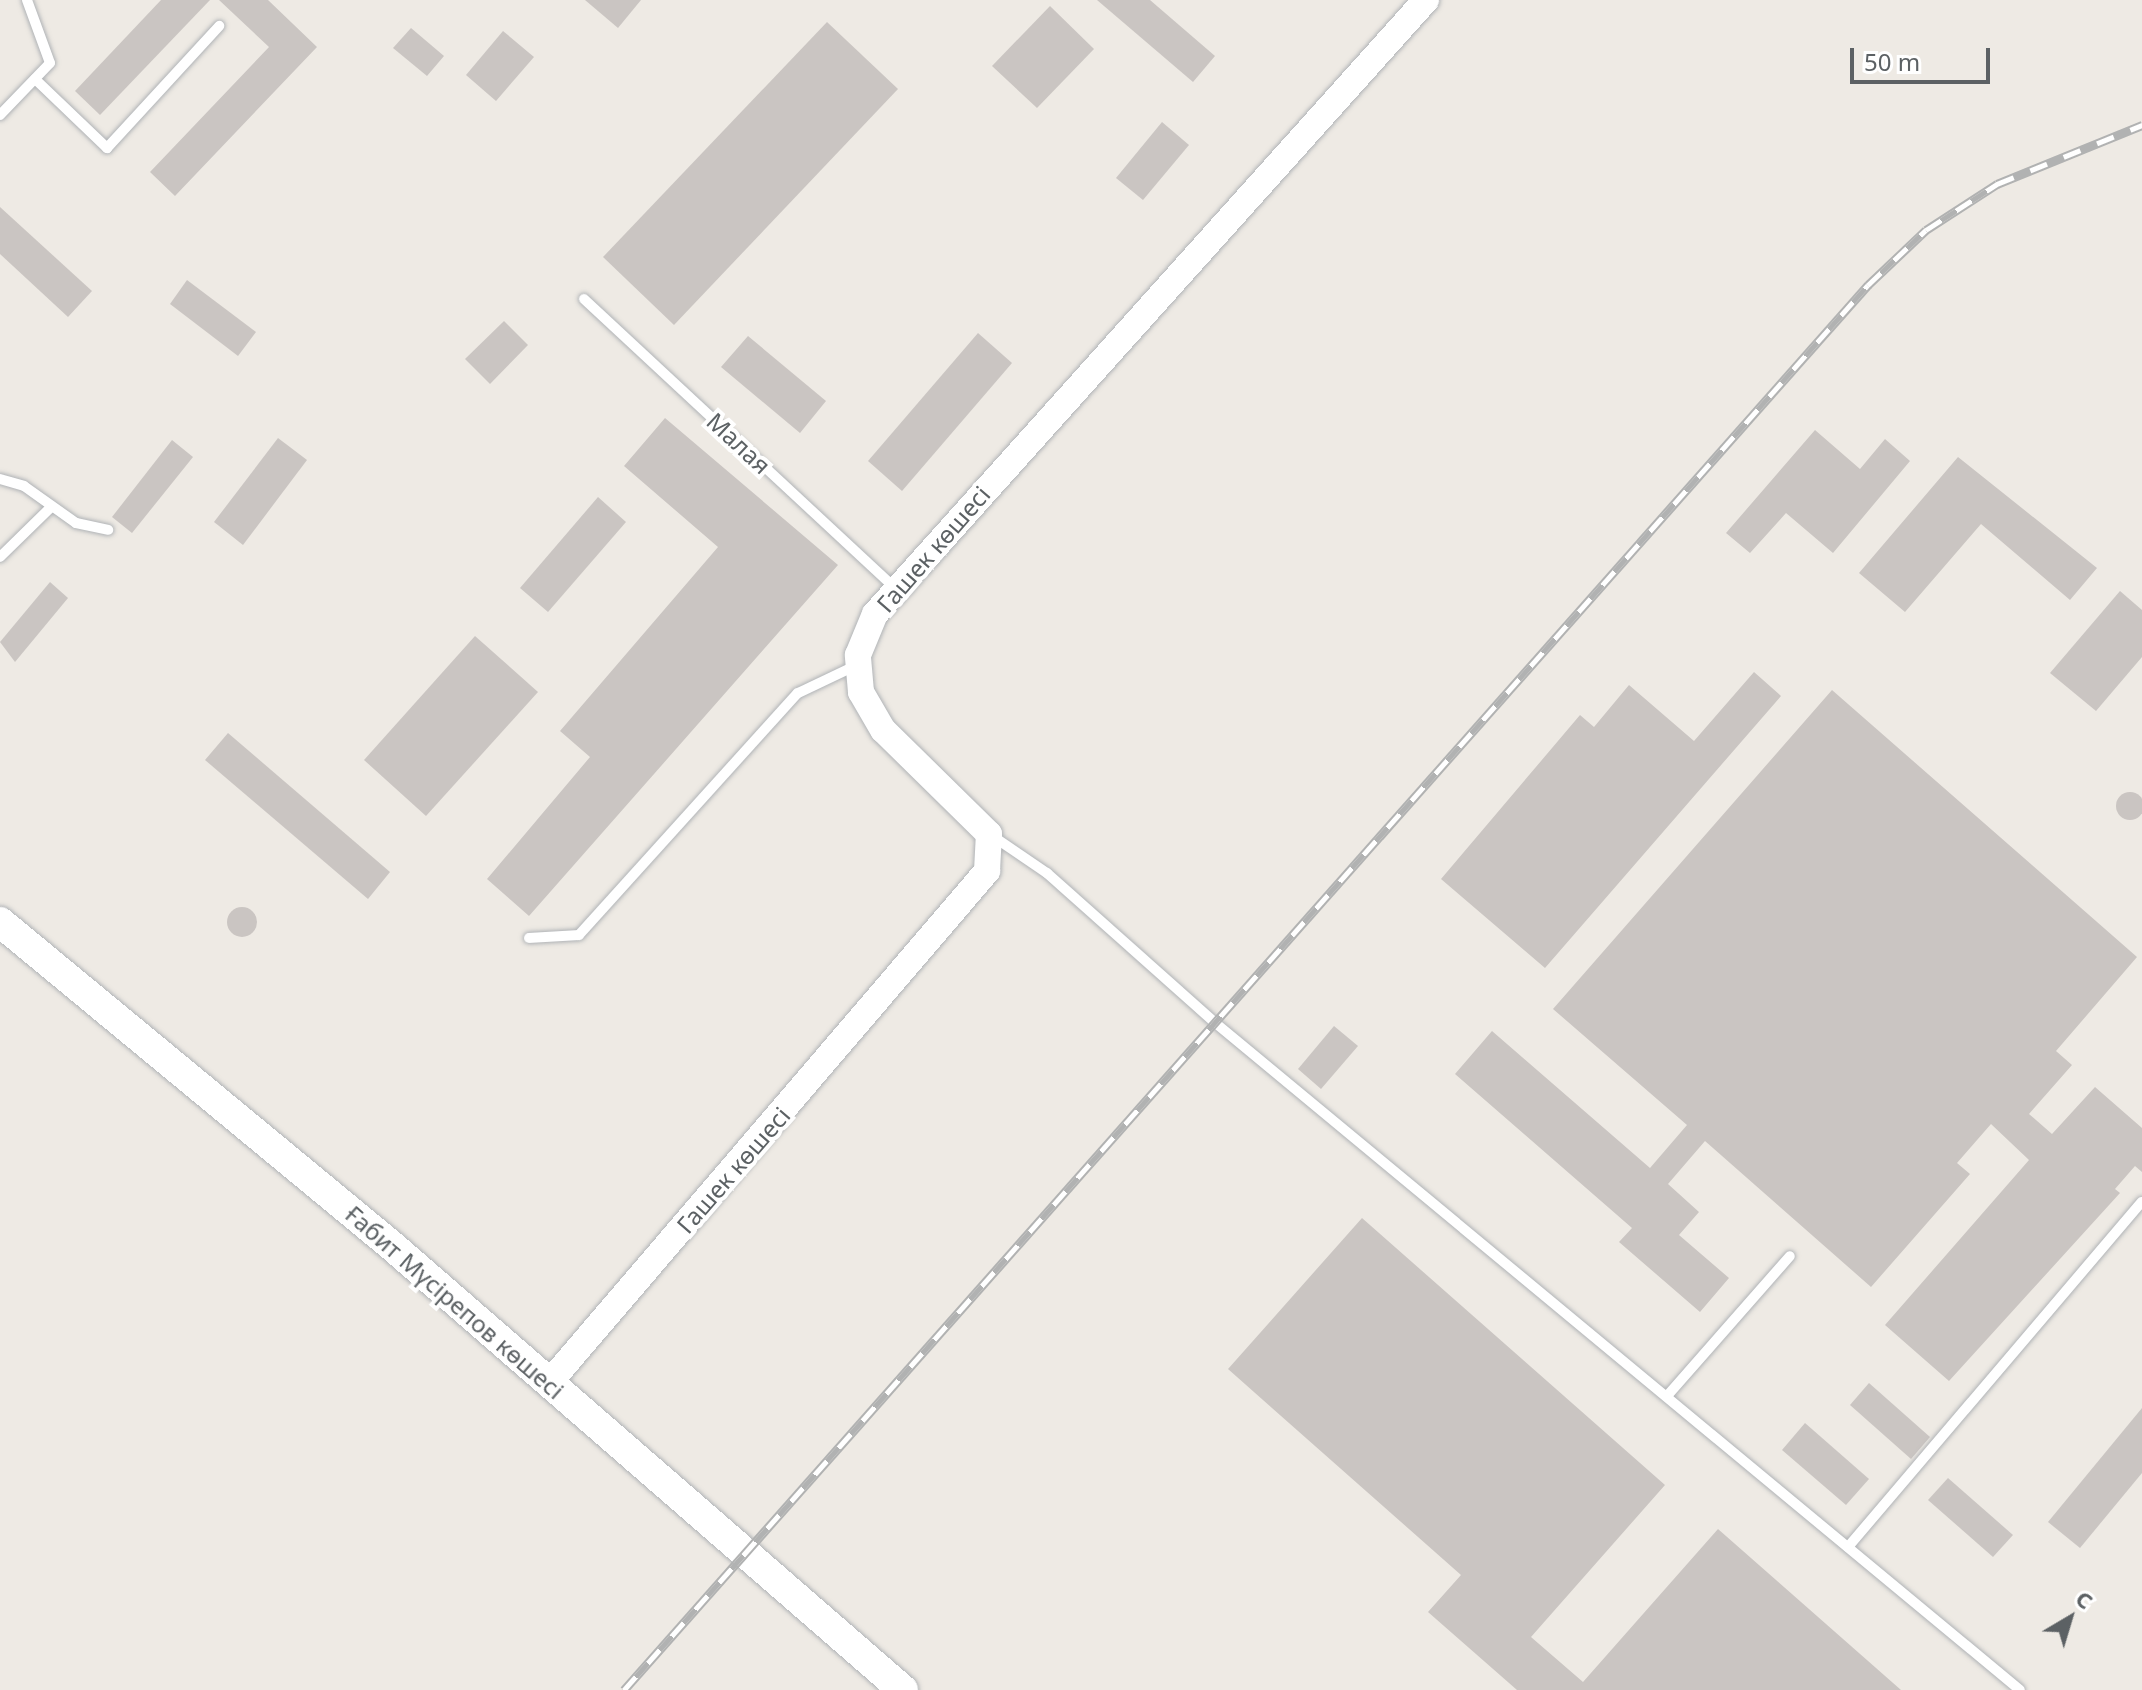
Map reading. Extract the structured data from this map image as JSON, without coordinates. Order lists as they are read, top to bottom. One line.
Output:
{"streets":{"main road":["Ғабит Мүсірепов көшесі"],"street":["Гашек көшесі"],"lane":["Малая"]},"crossings":[["Малая","Гашек көшесі"],["Гашек көшесі","Ғабит Мүсірепов көшесі"]],"scale_bar":"50 m","north":"top right"}
